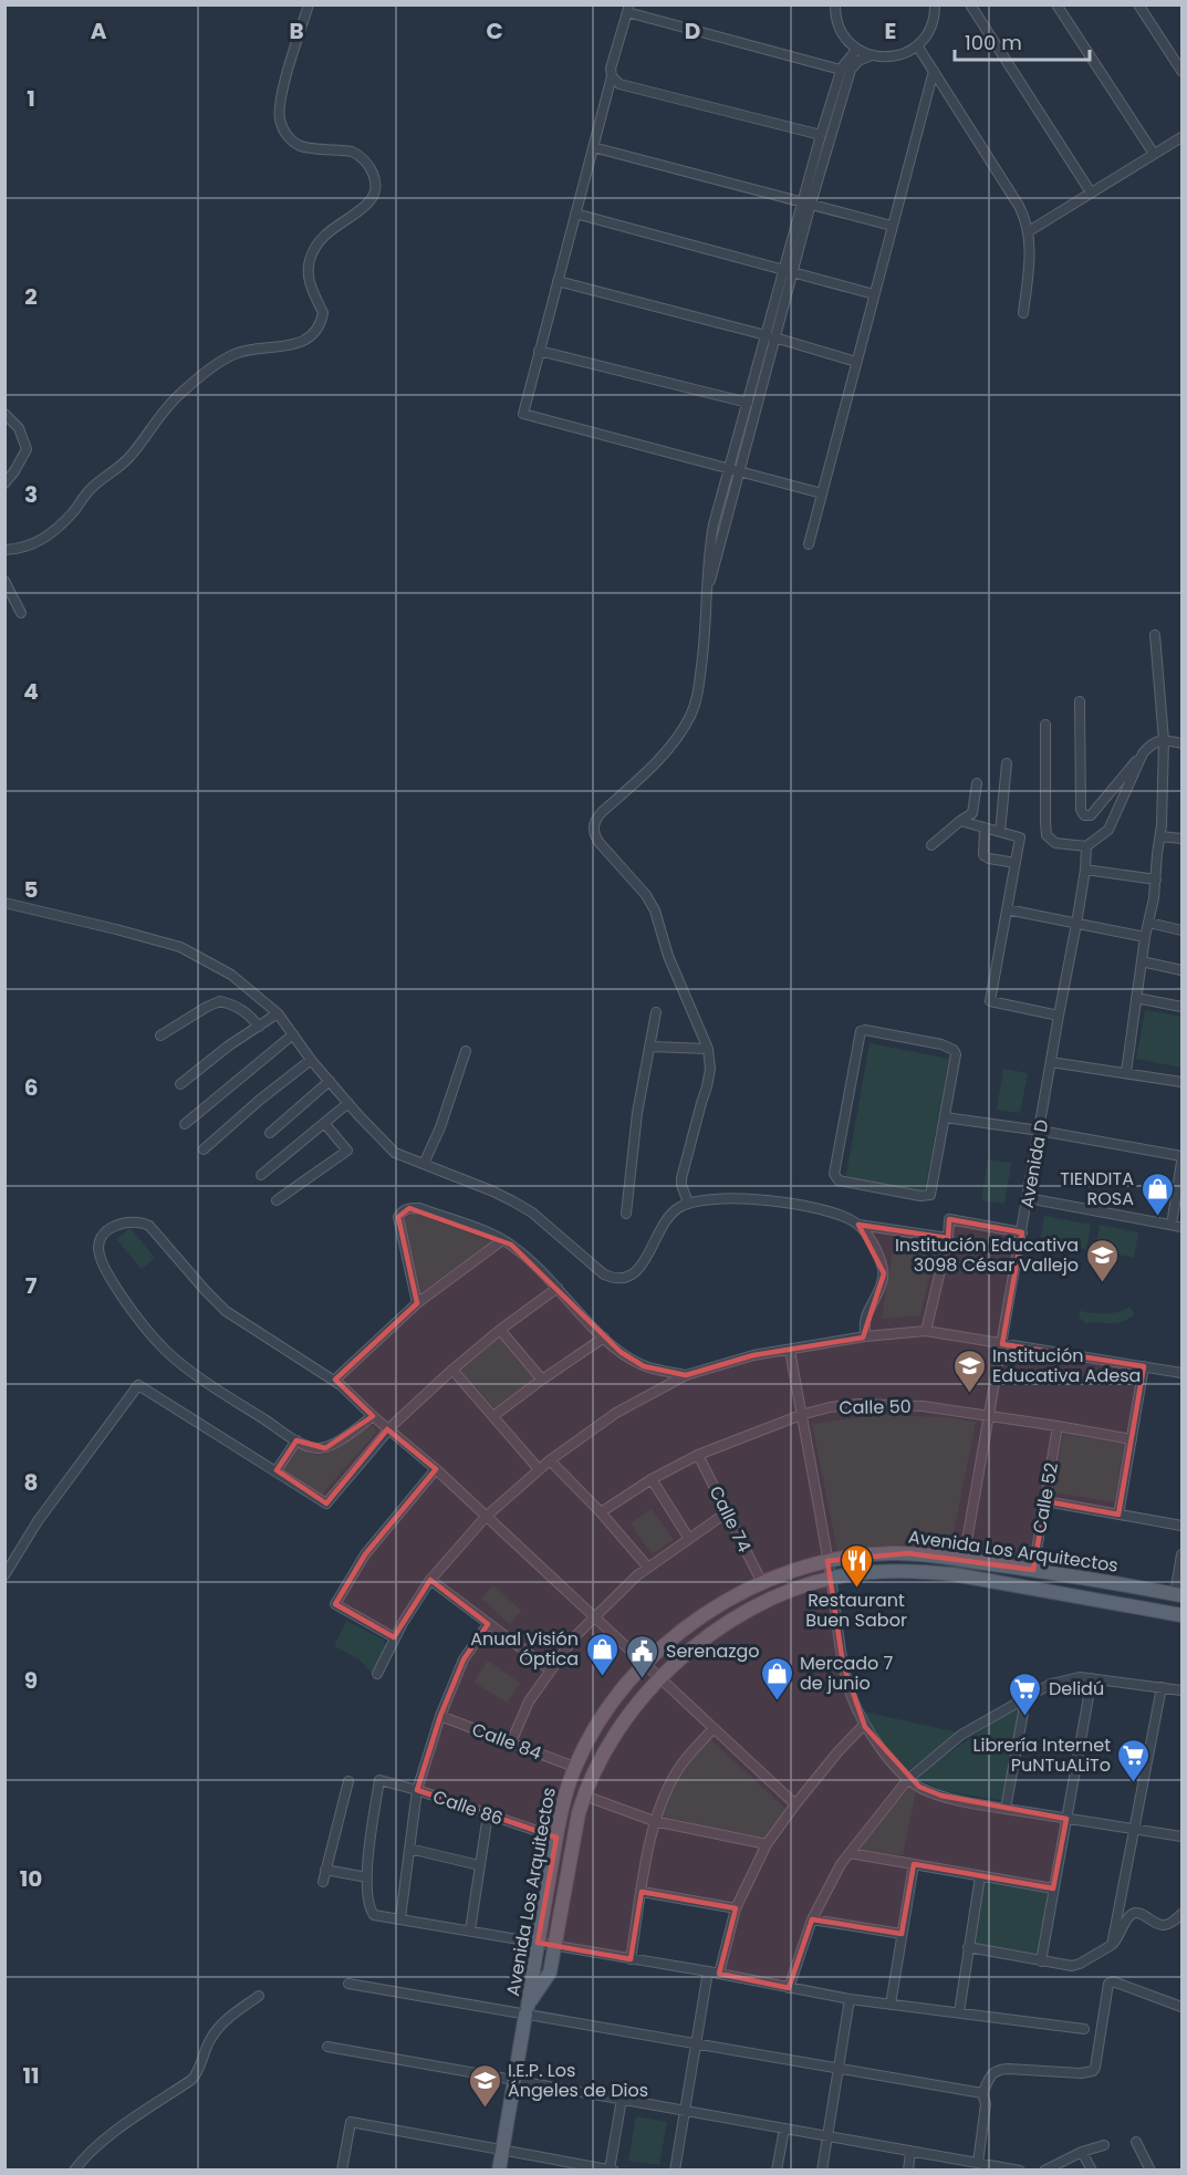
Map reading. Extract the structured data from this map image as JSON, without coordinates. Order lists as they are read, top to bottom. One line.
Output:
{"streets":{"main road":["Avenida Los Arquitectos"],"street":["Avenida D","Calle 50","Calle 52","Calle 74","Calle 84","Calle 86"]},"crossings":[["Avenida D","Calle 50"],["Avenida D","Avenida Los Arquitectos"],["Calle 50","Calle 52"],["Calle 50","Calle 74"],["Calle 52","Avenida Los Arquitectos"],["Calle 74","Avenida Los Arquitectos"],["Avenida Los Arquitectos","Calle 84"],["Avenida Los Arquitectos","Calle 86"]],"places":{"shop":["TIENDITA ROSA","Anual Visión Óptica","Mercado 7 de junio"],"school or university":["Institución Educativa 3098 César Vallejo","Institución Educativa Adesa","I.E.P. Los Ángeles de Dios"],"restaurant":["Restaurant Buen Sabor"],"public building":["Serenazgo"],"supermarket":["Delidú","Librería Internet PuNTuALiTo"]},"scale_bar":"100 m","grid":{"columns":["A","B","C","D","E"],"rows":["1","2","3","4","5","6","7","8","9","10","11"]}}
